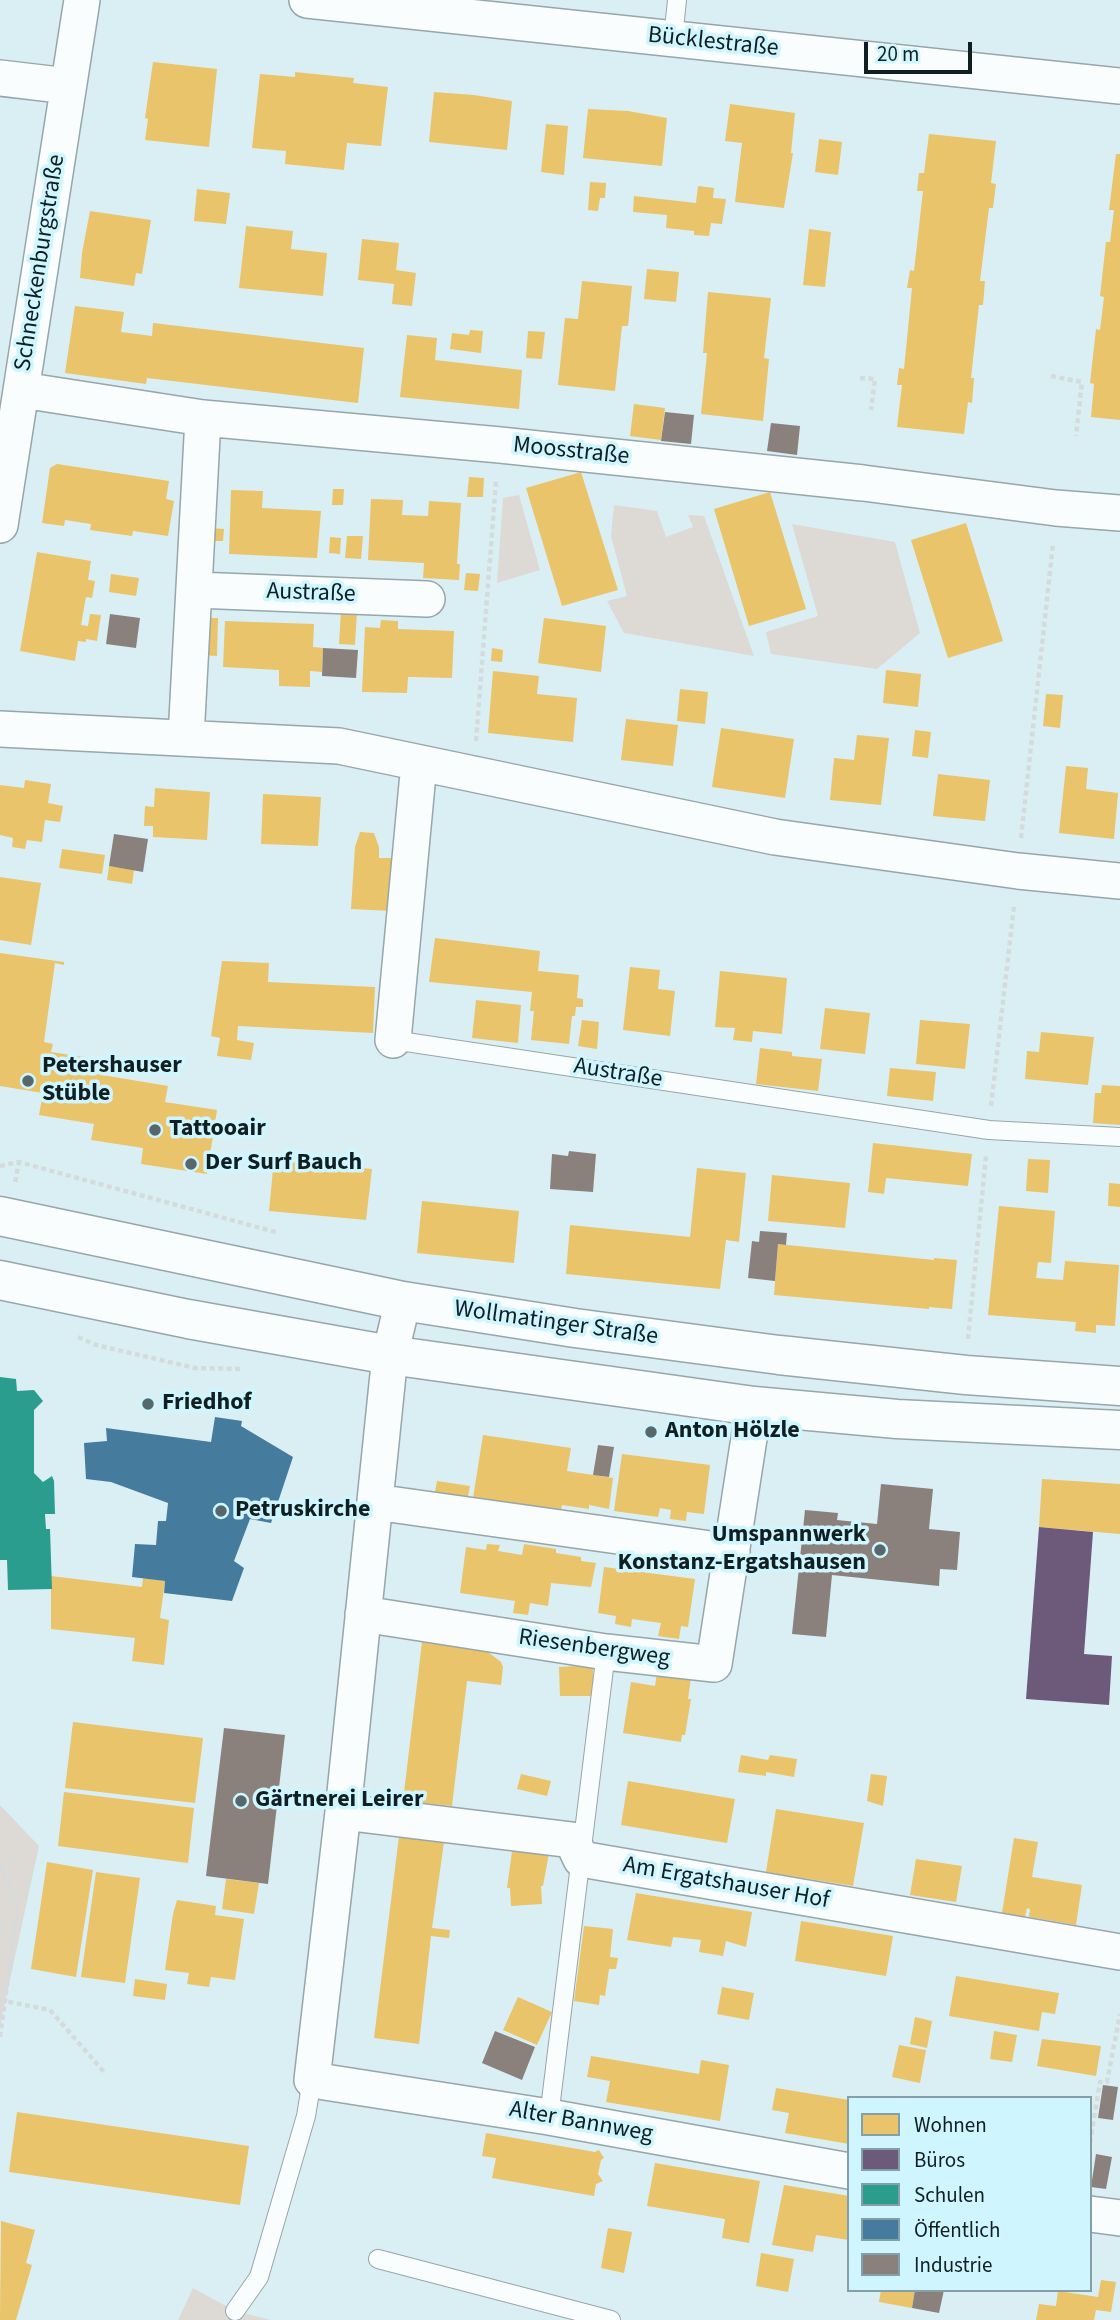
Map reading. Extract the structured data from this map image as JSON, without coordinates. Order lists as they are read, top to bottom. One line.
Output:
{"streets":{"main road":["Wollmatinger Straße"],"street":["Bücklestraße","Schneckenburgstraße","Moosstraße","Austraße","Riesenbergweg","Am Ergatshauser Hof","Alter Bannweg"]},"crossings":[["Schneckenburgstraße","Moosstraße"]],"places":["Petershauser Stüble","Tattooair","Der Surf Bauch","Friedhof","Anton Hölzle","Petruskirche","Umspannwerk Konstanz-Ergatshausen","Gärtnerei Leirer"],"legend":["Wohnen","Büros","Schulen","Öffentlich","Industrie"],"scale_bar":"20 m"}
